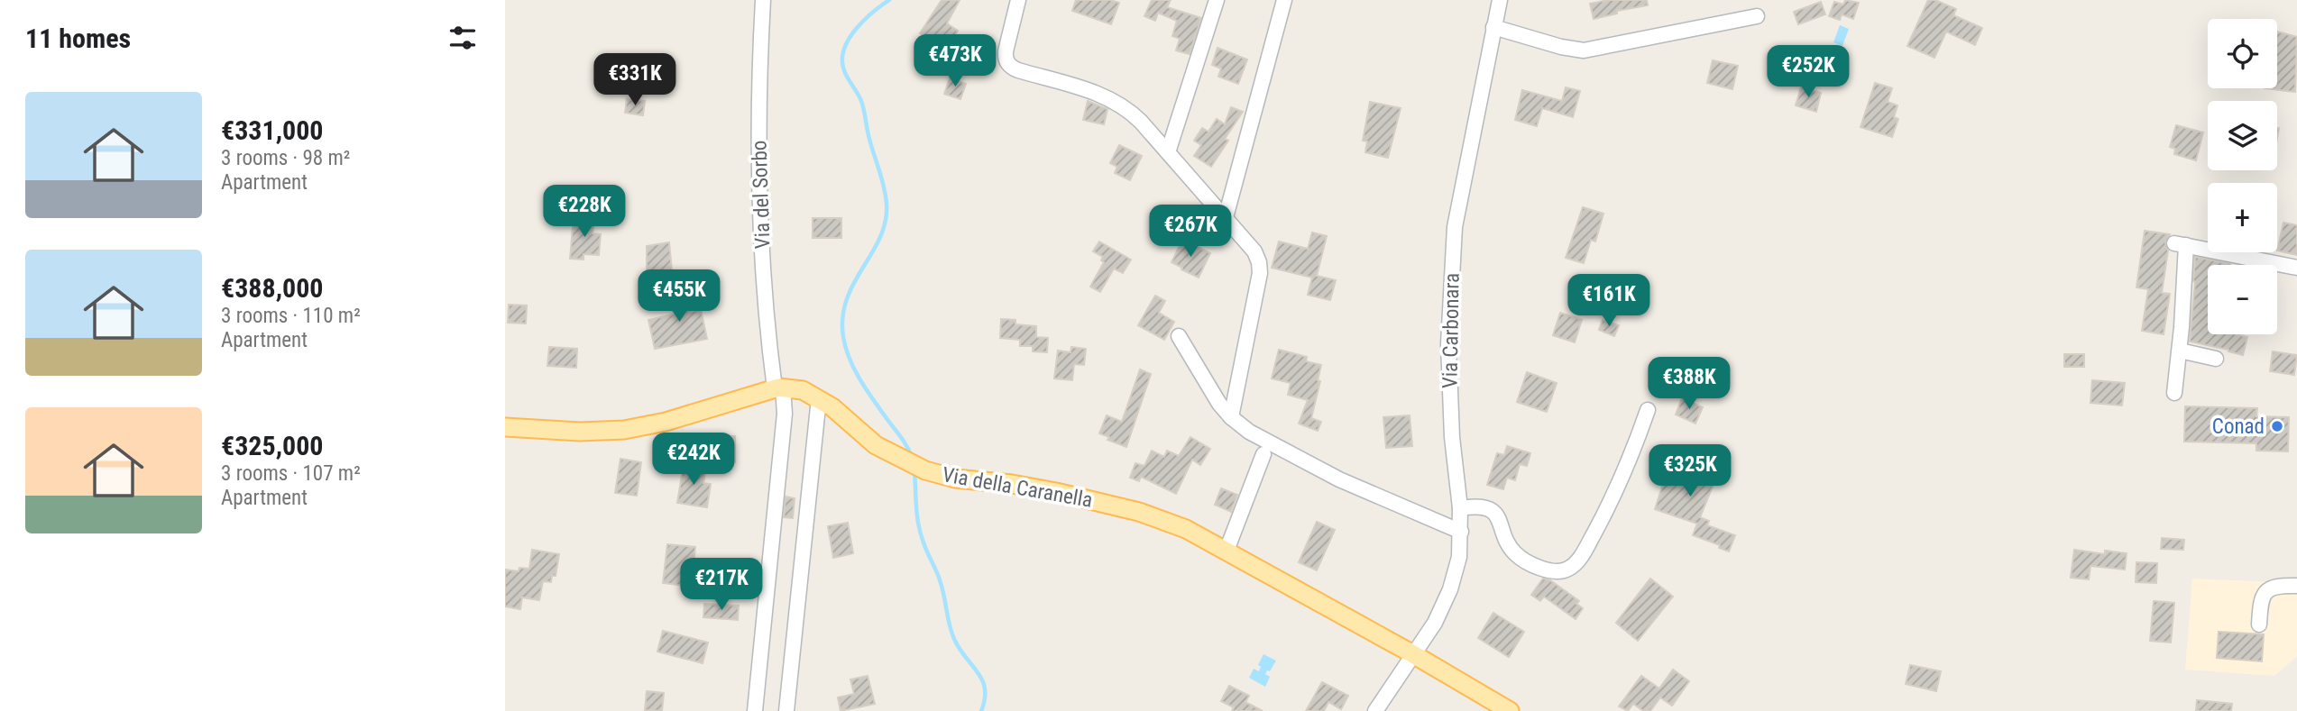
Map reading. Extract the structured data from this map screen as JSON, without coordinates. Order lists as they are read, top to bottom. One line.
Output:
{"streets":{"main road":["Via della Caranella"],"street":["Via del Sorbo","Via Carbonara"]},"crossings":[["Via del Sorbo","Via della Caranella"],["Via Carbonara","Via della Caranella"]],"places":["Conad"],"page":{"heading":"11 homes","map_buttons":["+","−"],"price":["€473K","€252K","€331K","€228K","€267K","€455K","€161K","€388K","€242K","€325K","€217K"],"list":[{"name":"€331,000","note":"3 rooms · 98 m² · Apartment"},{"name":"€388,000","note":"3 rooms · 110 m² · Apartment"},{"name":"€325,000","note":"3 rooms · 107 m² · Apartment"}]}}
